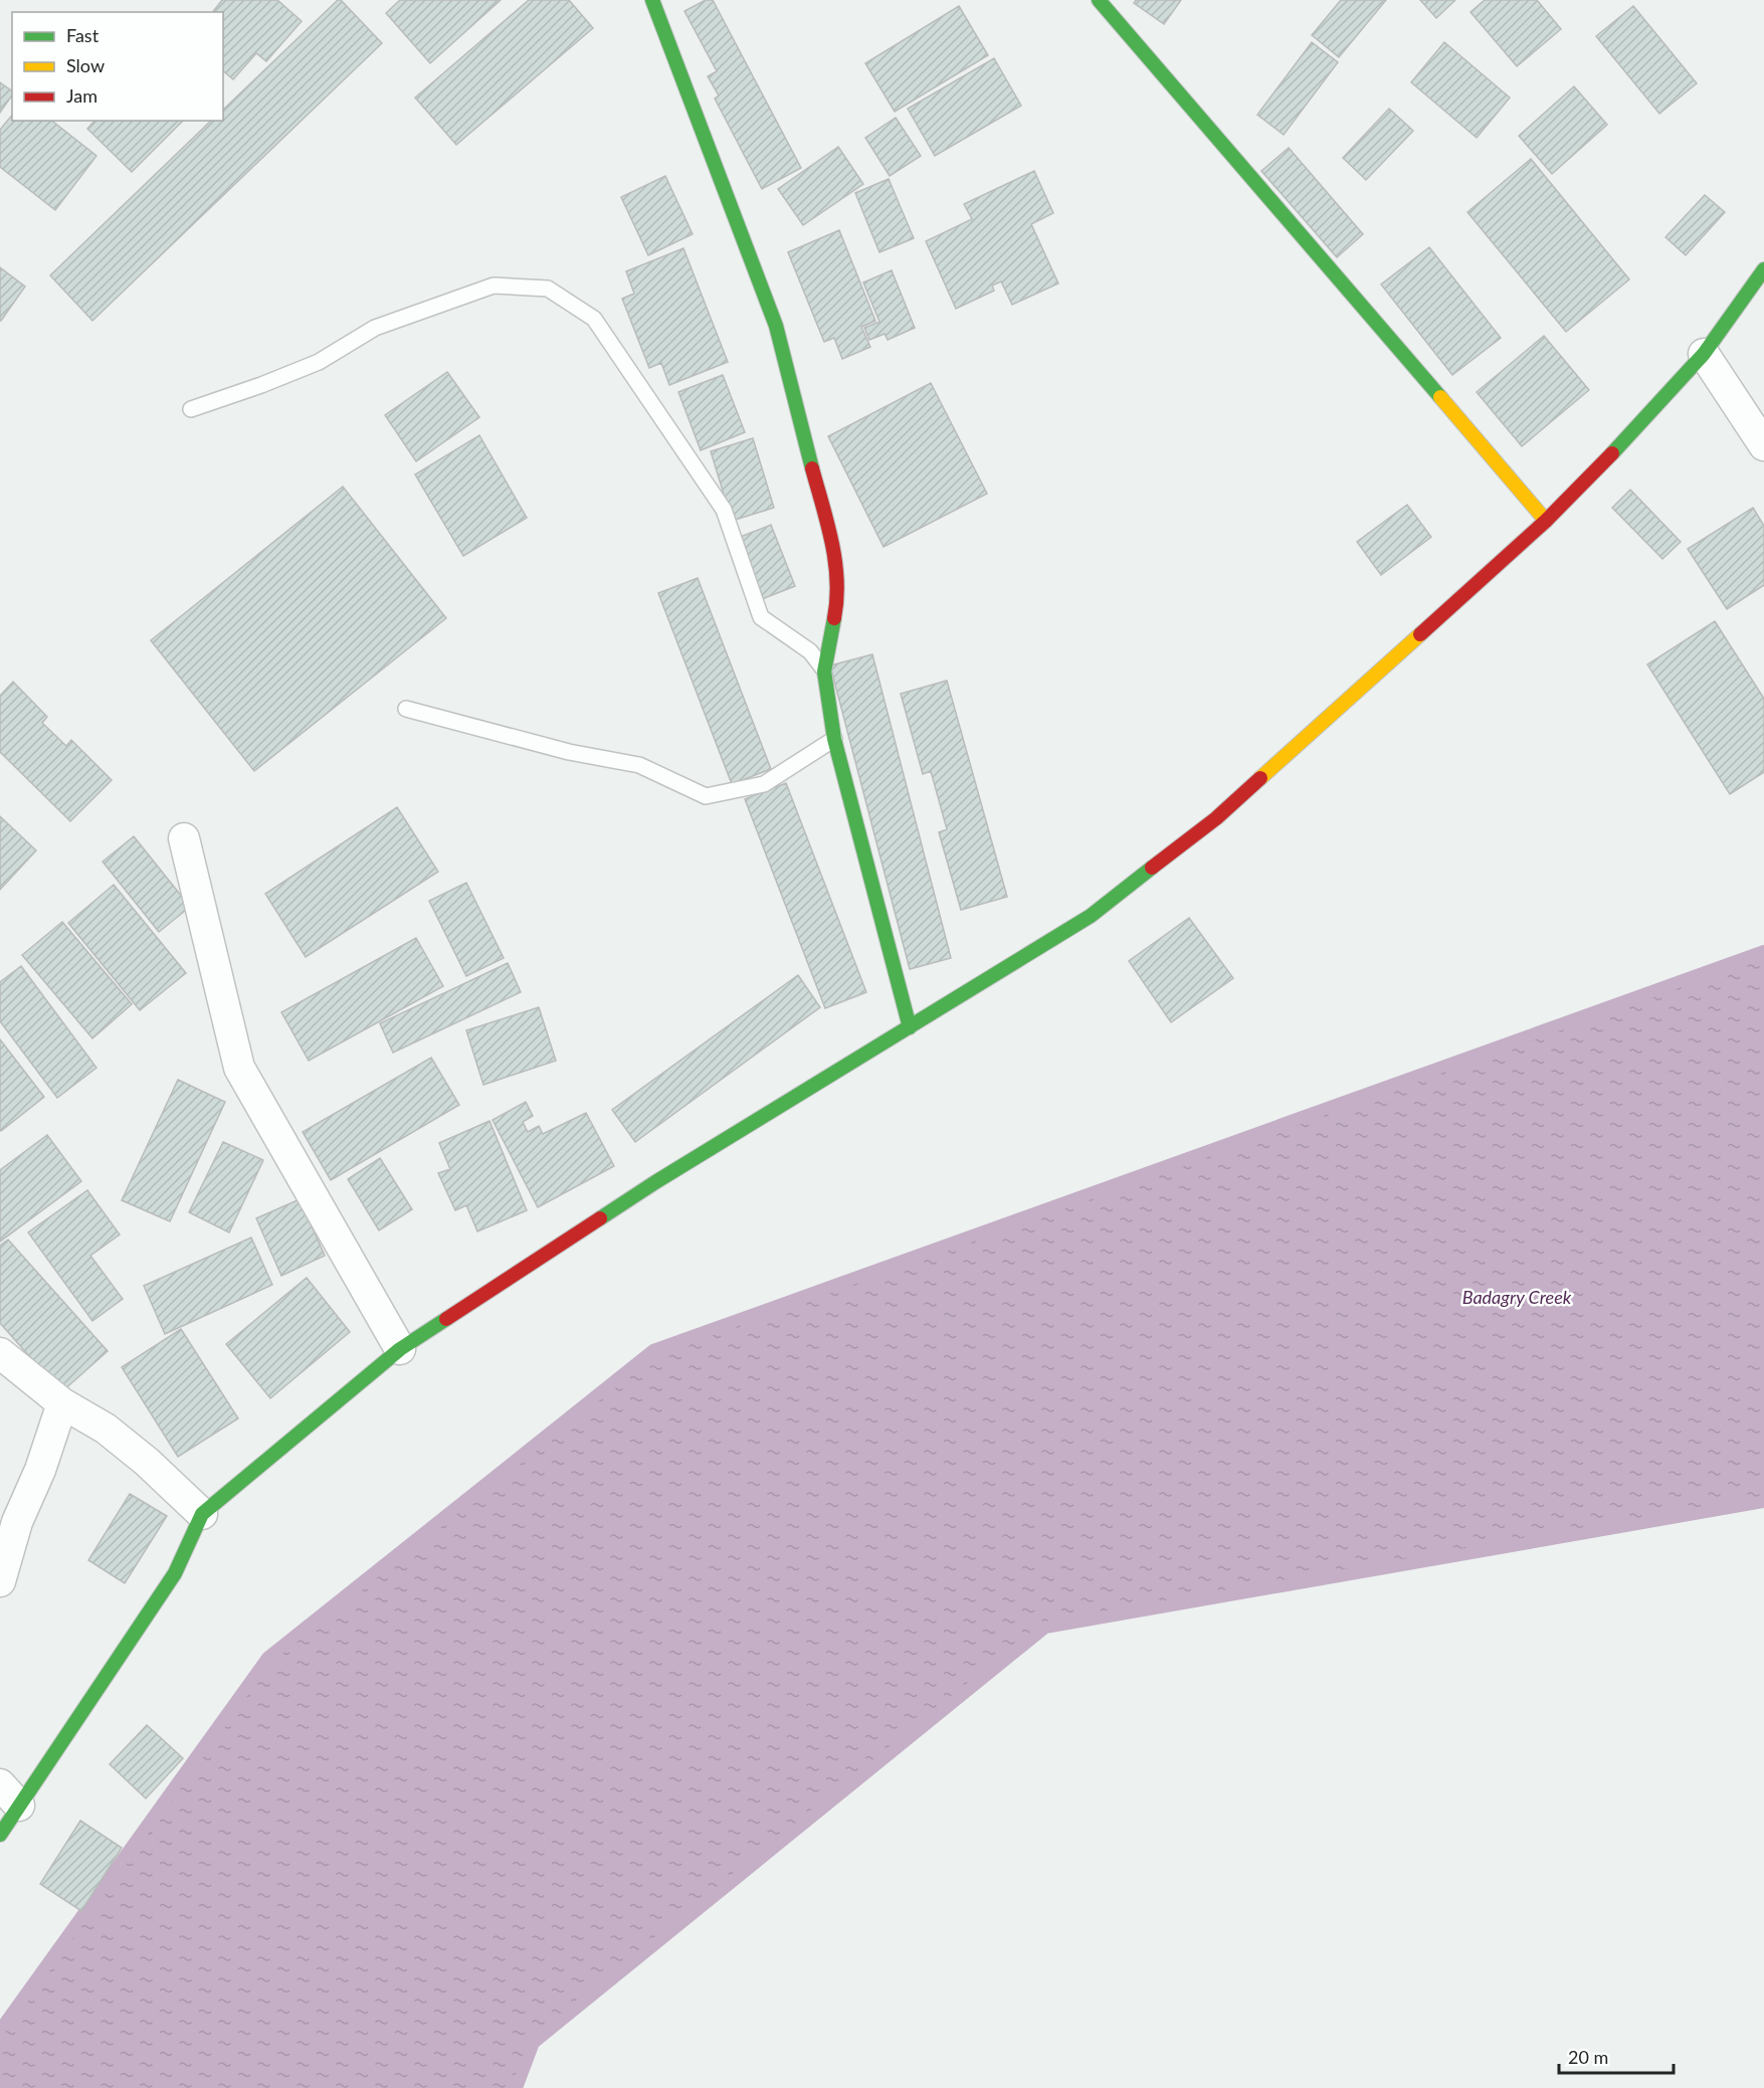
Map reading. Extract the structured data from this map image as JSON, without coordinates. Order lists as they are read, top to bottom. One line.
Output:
{"water":["Badagry Creek"],"legend":["Fast","Slow","Jam"],"scale_bar":"20 m"}
